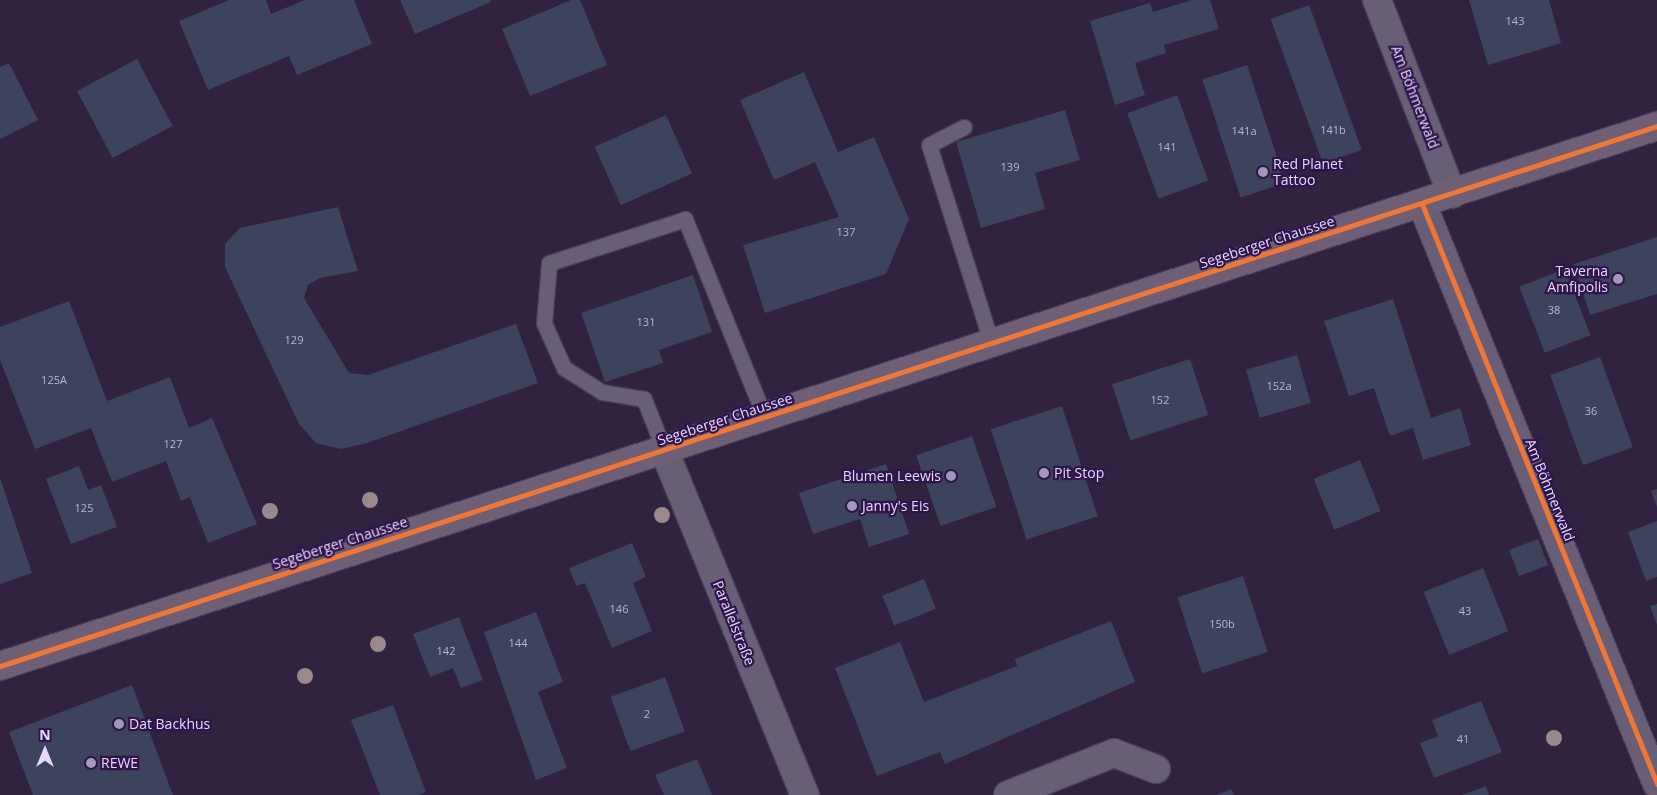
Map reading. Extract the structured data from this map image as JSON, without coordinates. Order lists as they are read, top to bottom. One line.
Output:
{"streets":{"main road":["Segeberger Chaussee"],"street":["Am Böhmerwald","Parallelstraße"]},"crossings":[["Am Böhmerwald","Segeberger Chaussee"],["Segeberger Chaussee","Parallelstraße"]],"places":["Red Planet Tattoo","Taverna Amfipolis","Pit Stop","Blumen Leewis","Janny's Eis","Dat Backhus","REWE"],"house_numbers":["143","141b","141a","141","139","137","38","131","129","125A","152a","152","36","127","125","146","43","150b","144","142","2","41"],"north":"top"}
